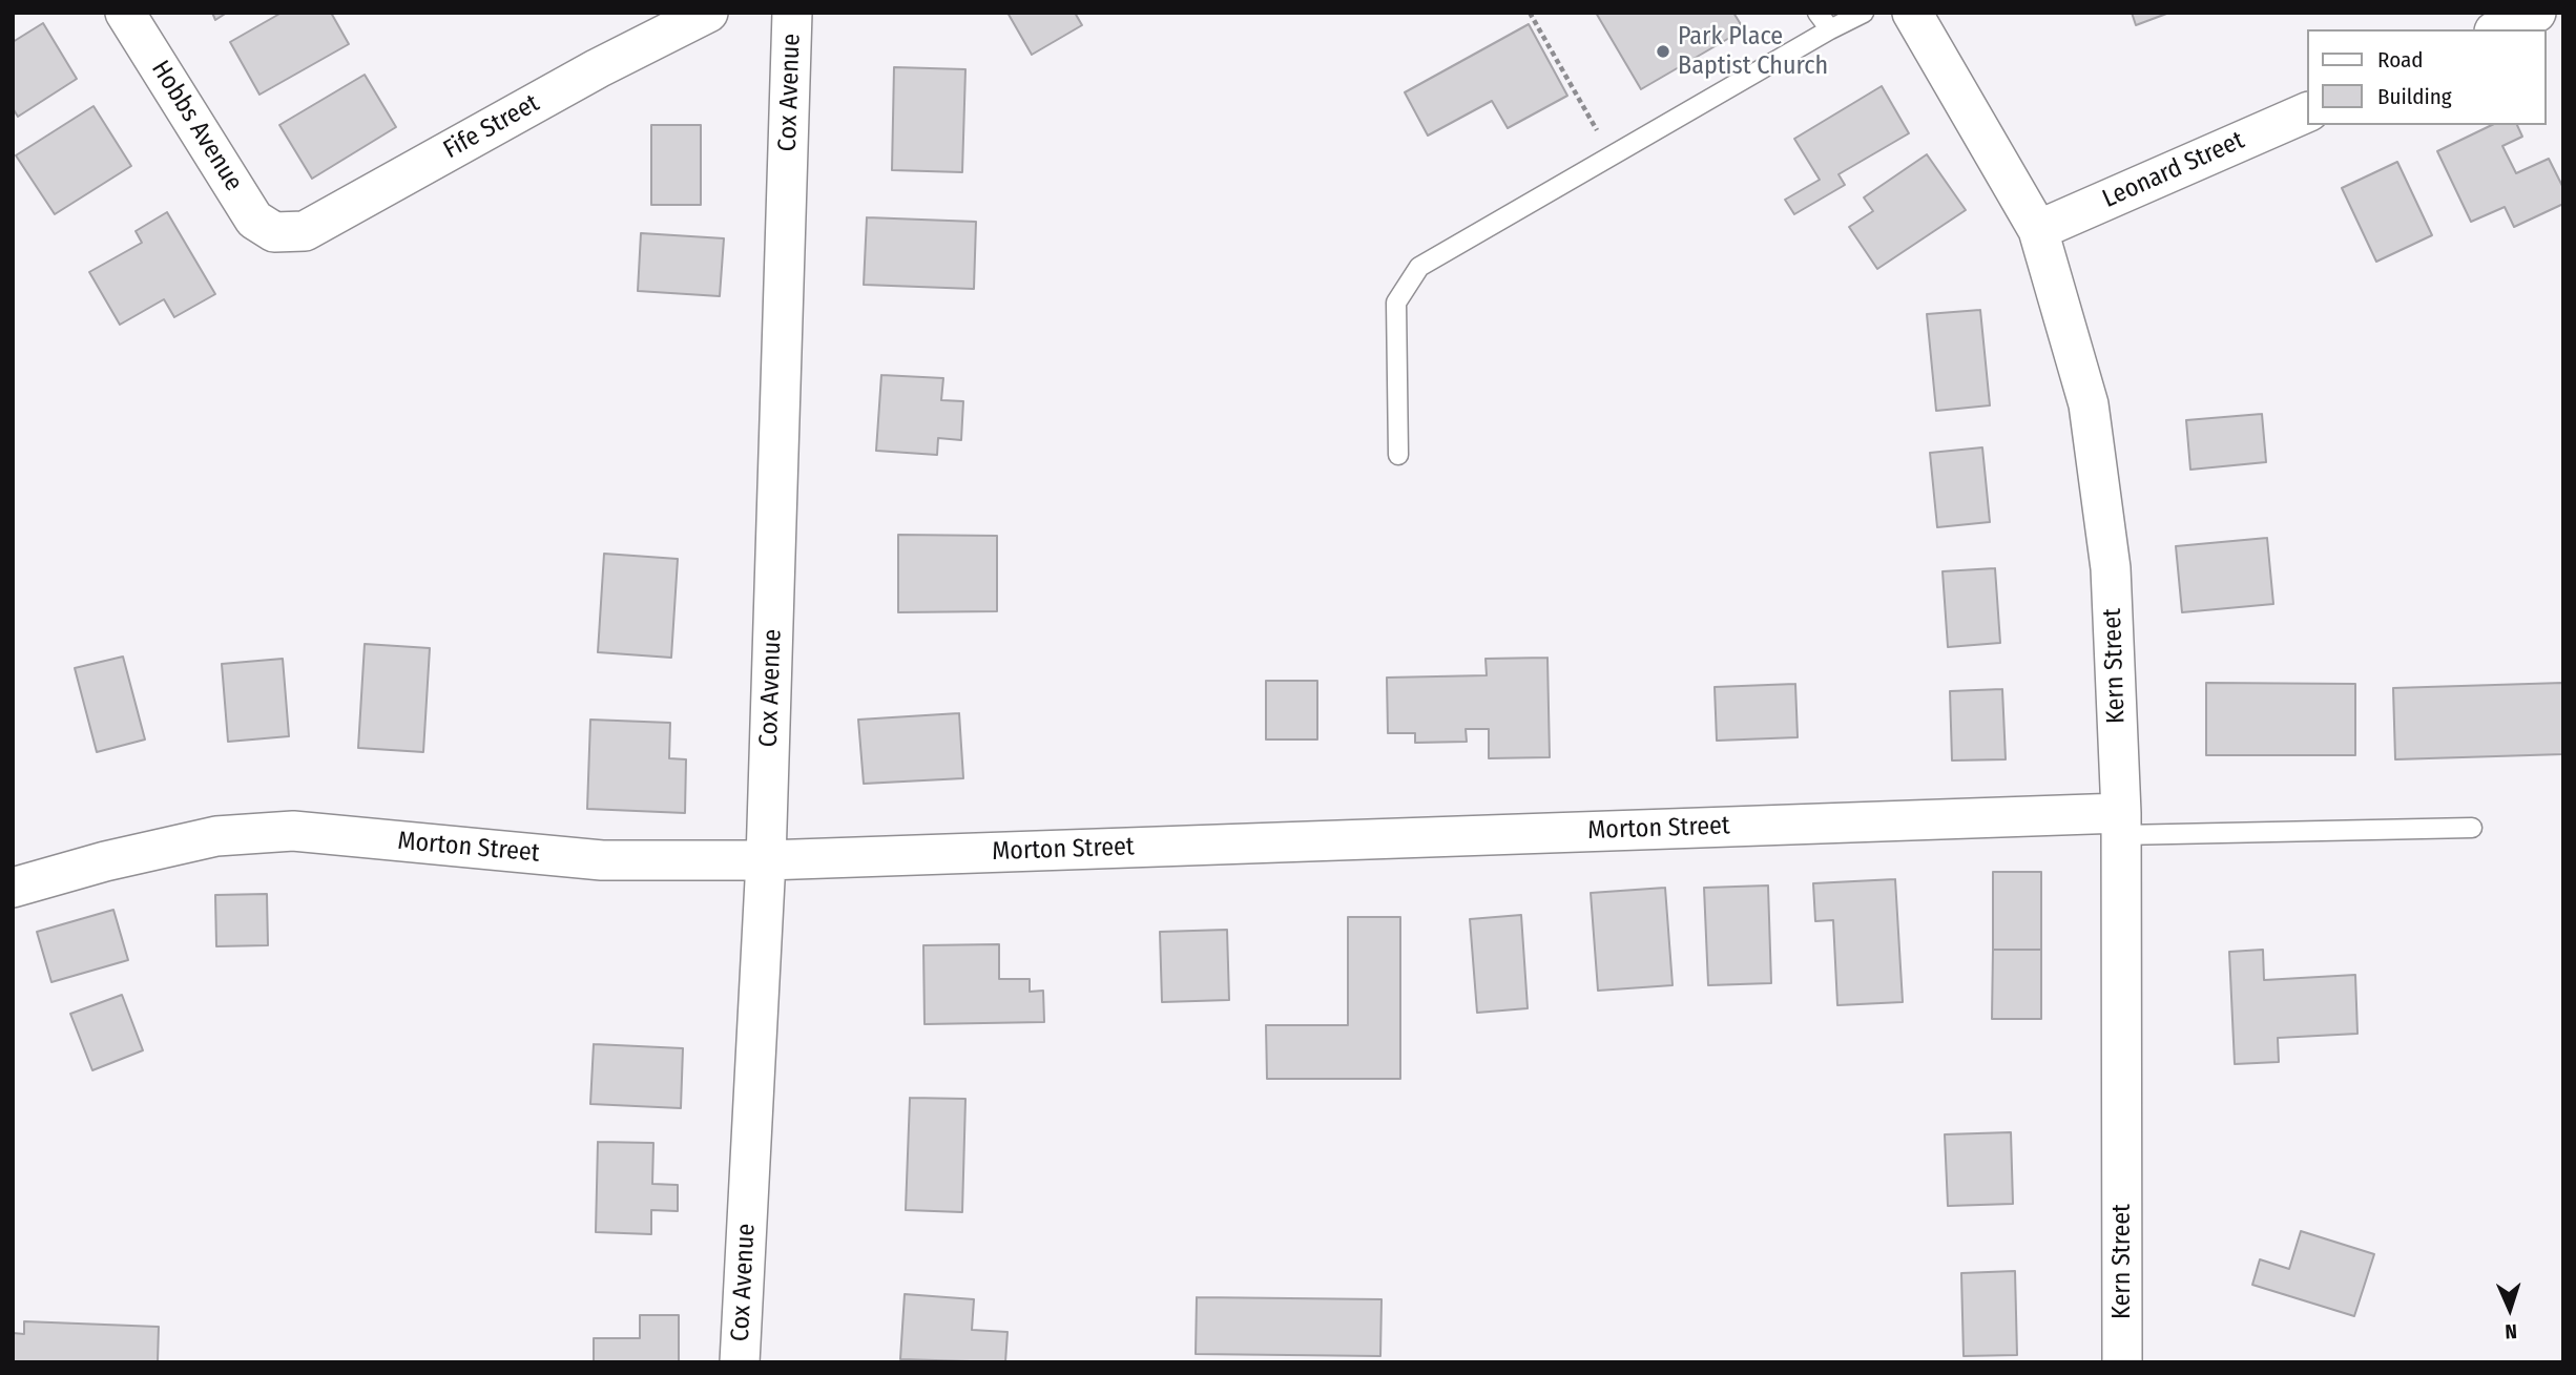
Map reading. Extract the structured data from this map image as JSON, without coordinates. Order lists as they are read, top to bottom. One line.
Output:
{"streets":{"street":["Cox Avenue","Hobbs Avenue","Fife Street","Leonard Street","Kern Street","Morton Street"]},"crossings":[["Cox Avenue","Morton Street"],["Hobbs Avenue","Fife Street"],["Leonard Street","Kern Street"],["Kern Street","Morton Street"]],"places":["Park Place Baptist Church"],"legend":["Road","Building"],"north":"bottom"}
